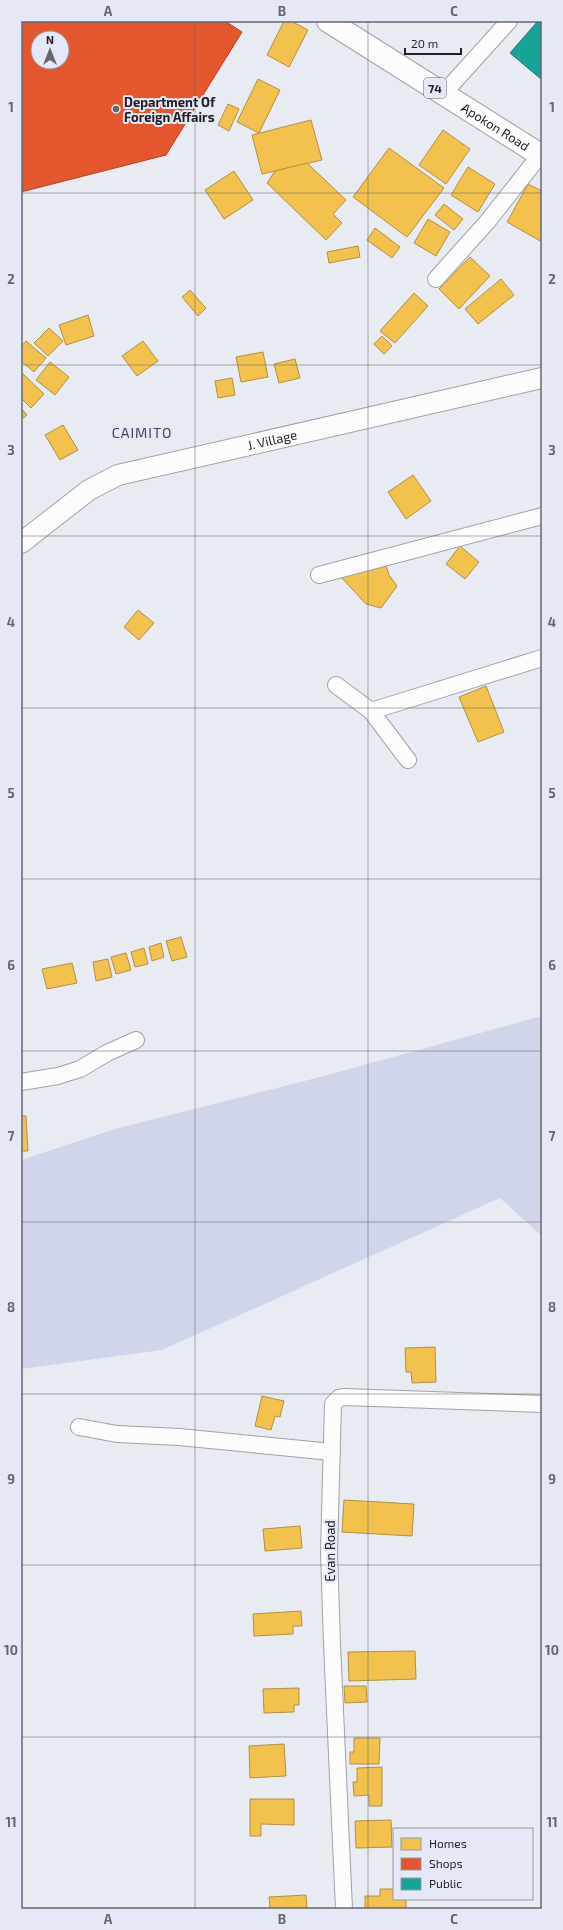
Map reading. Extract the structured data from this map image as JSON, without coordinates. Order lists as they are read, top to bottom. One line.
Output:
{"streets":{"highway":["74","Apokon Road"],"street":["J. Village","Evan Road"]},"districts":["CAIMITO"],"places":["Department Of Foreign Affairs"],"legend":["Homes","Shops","Public"],"scale_bar":"20 m","north":"top","grid":{"columns":["A","B","C"],"rows":["1","2","3","4","5","6","7","8","9","10","11"]}}
